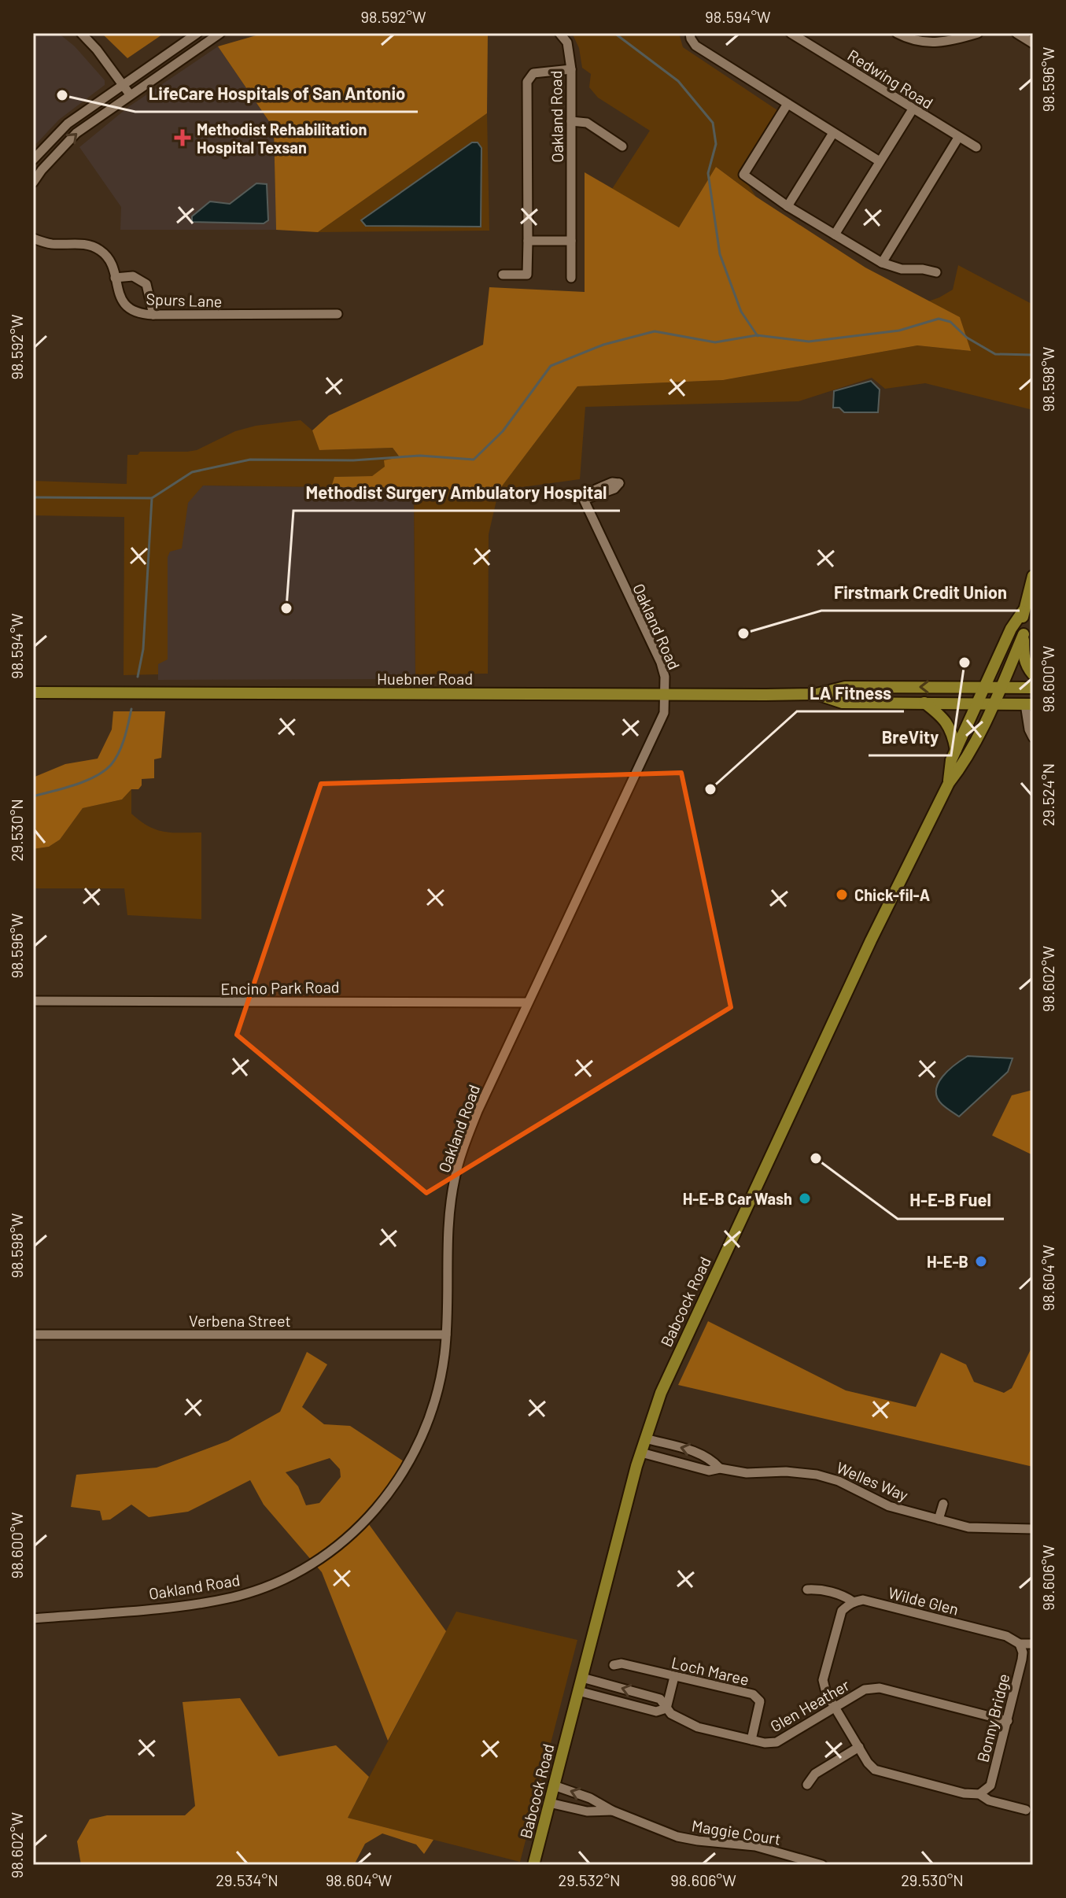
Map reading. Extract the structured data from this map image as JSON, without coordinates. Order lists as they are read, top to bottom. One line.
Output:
{"streets":{"main road":["Huebner Road","Babcock Road"],"street":["Redwing Road","Oakland Road","Spurs Lane","Encino Park Road","Verbena Street","Welles Way","Wilde Glen","Loch Maree","Glen Heather","Bonny Bridge","Maggie Court"]},"crossings":[["Oakland Road","Huebner Road"],["Oakland Road","Encino Park Road"],["Oakland Road","Verbena Street"],["Huebner Road","Babcock Road"],["Babcock Road","Welles Way"],["Babcock Road","Glen Heather"],["Babcock Road","Maggie Court"],["Wilde Glen","Bonny Bridge"],["Loch Maree","Glen Heather"],["Glen Heather","Bonny Bridge"]],"places":{"other":["LifeCare Hospitals of San Antonio","Methodist Surgery Ambulatory Hospital","Firstmark Credit Union","BreVity","LA Fitness","Chick-fil-A","H-E-B Fuel","H-E-B Car Wash","H-E-B"],"health":["Methodist Rehabilitation Hospital Texsan"]},"coordinates":["98.592°W","98.594°W","98.596°W","98.598°W","98.600°W","29.524°N","29.530°N","98.602°W","98.604°W","98.606°W","29.534°N","29.532°N"]}
